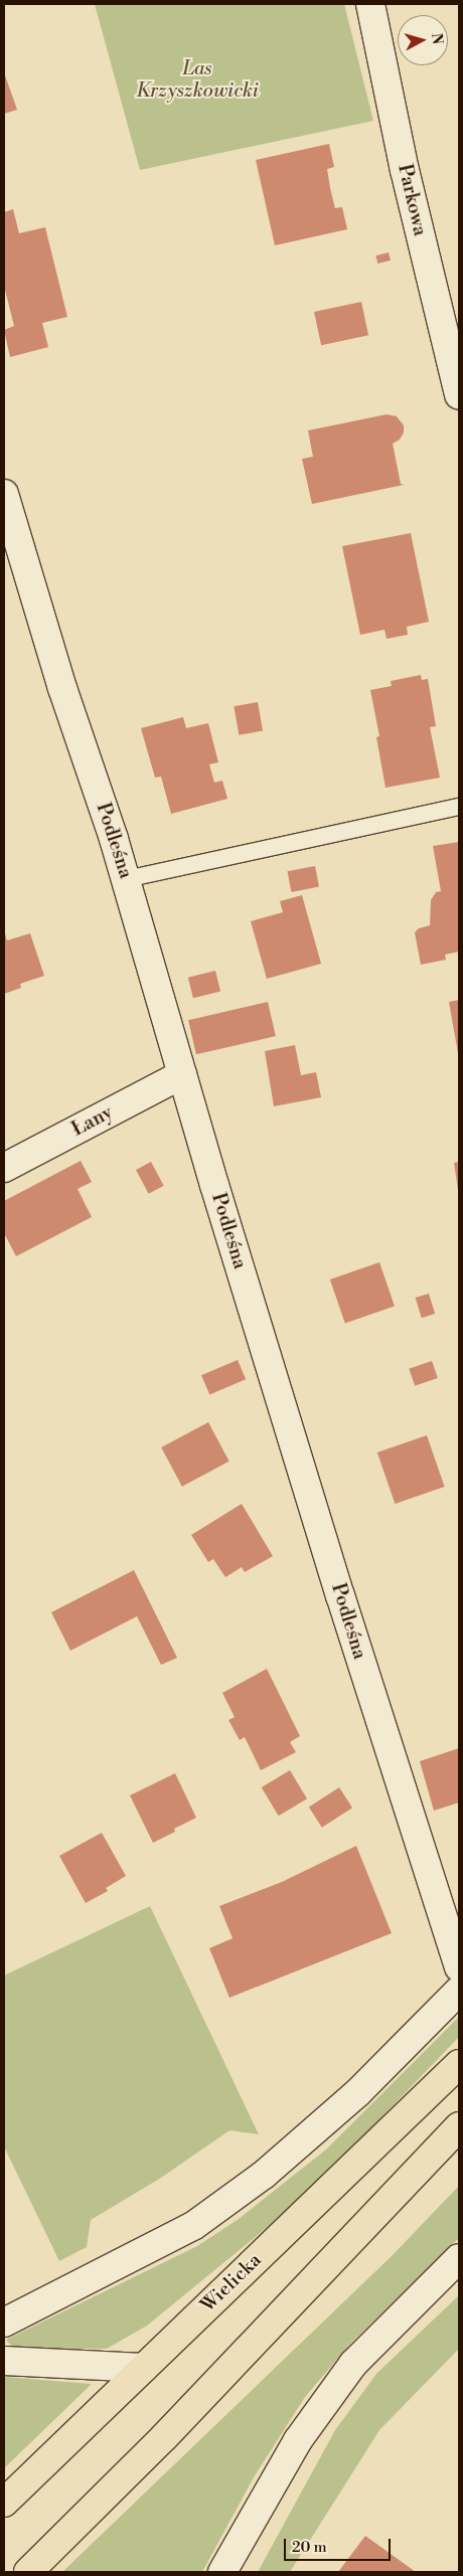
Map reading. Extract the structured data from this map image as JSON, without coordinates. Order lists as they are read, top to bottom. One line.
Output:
{"streets":{"main road":["Wielicka"],"street":["Parkowa","Podleśna","Łany"]},"crossings":[["Podleśna","Łany"]],"parks":["Las Krzyszkowicki"],"scale_bar":"20 m","north":"right"}
